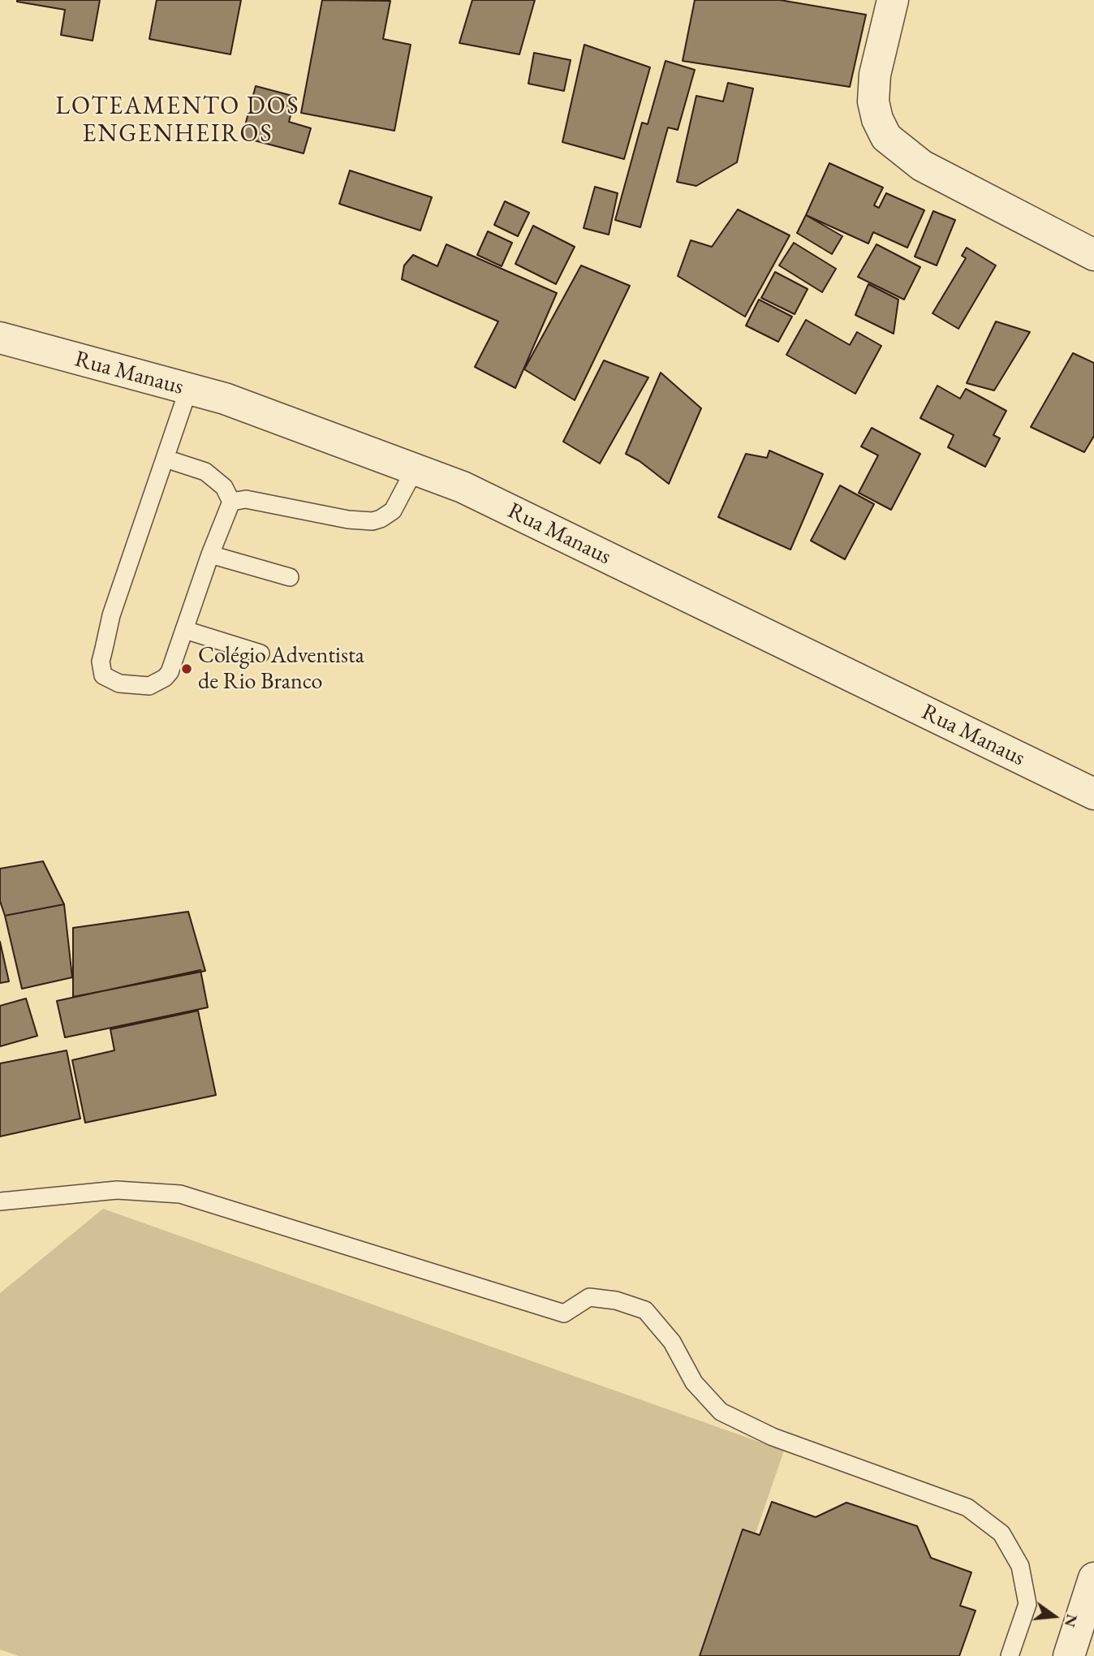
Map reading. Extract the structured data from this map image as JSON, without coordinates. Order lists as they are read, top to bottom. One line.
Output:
{"streets":{"street":["Rua Manaus"]},"districts":["LOTEAMENTO DOS ENGENHEIROS"],"places":["Colégio Adventista de Rio Branco"],"north":"right"}
